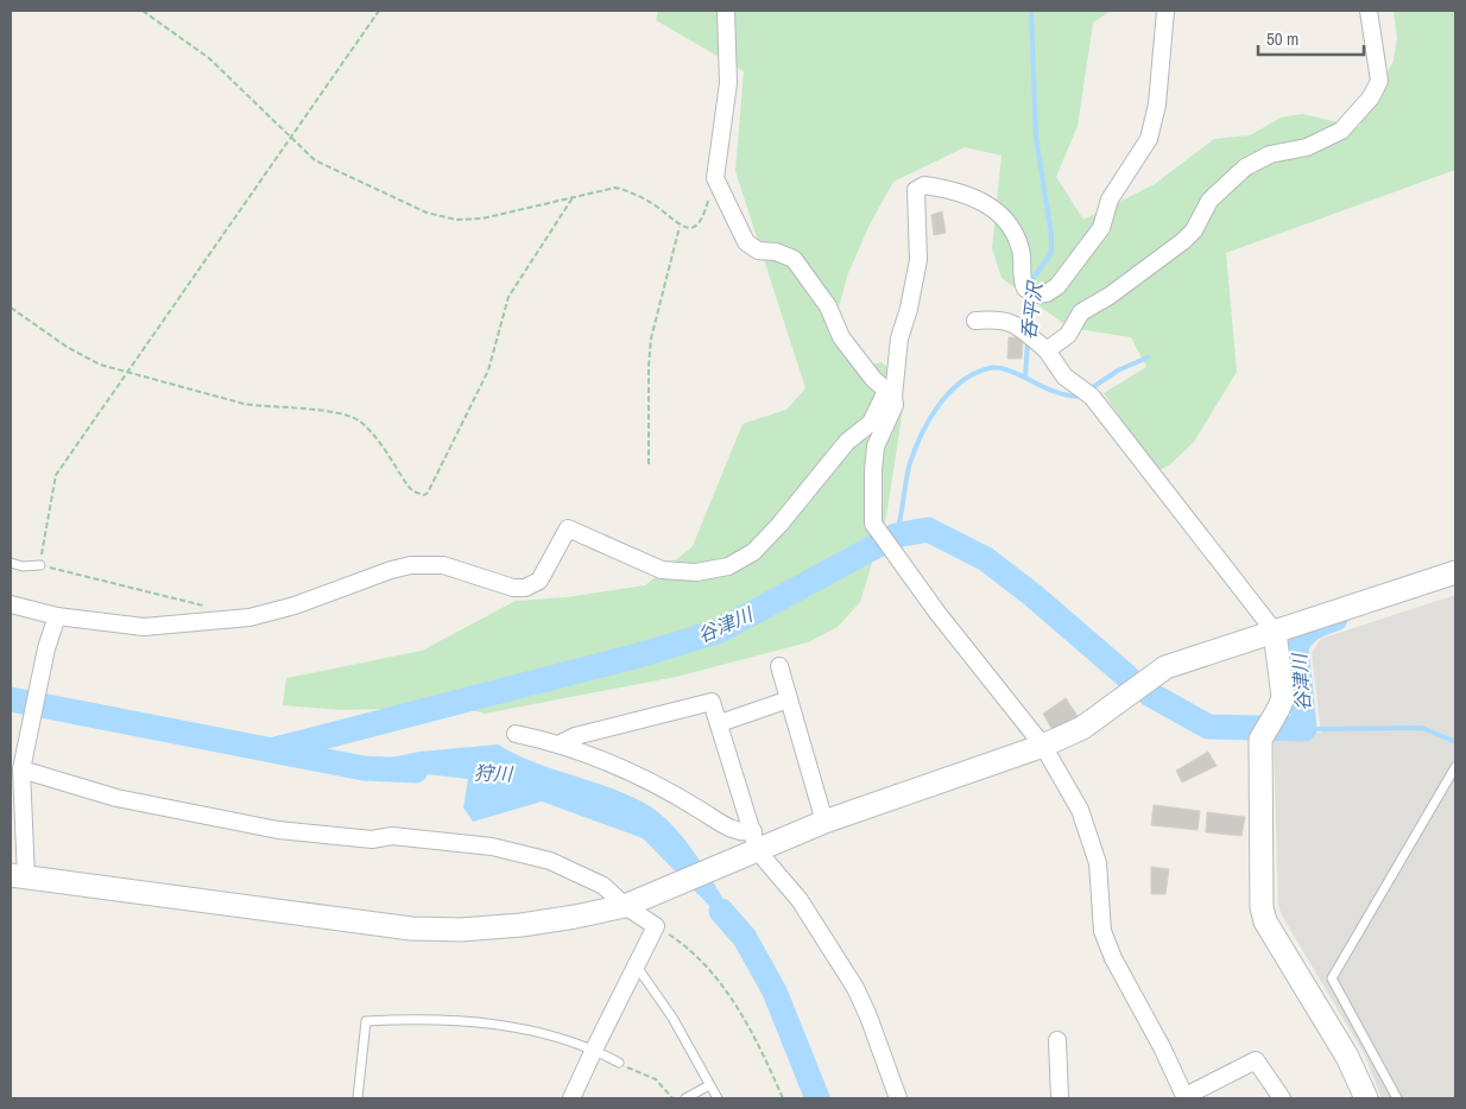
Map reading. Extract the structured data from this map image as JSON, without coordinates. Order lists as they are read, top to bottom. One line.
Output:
{"water":["呑平沢","谷津川","狩川"],"scale_bar":"50 m"}
